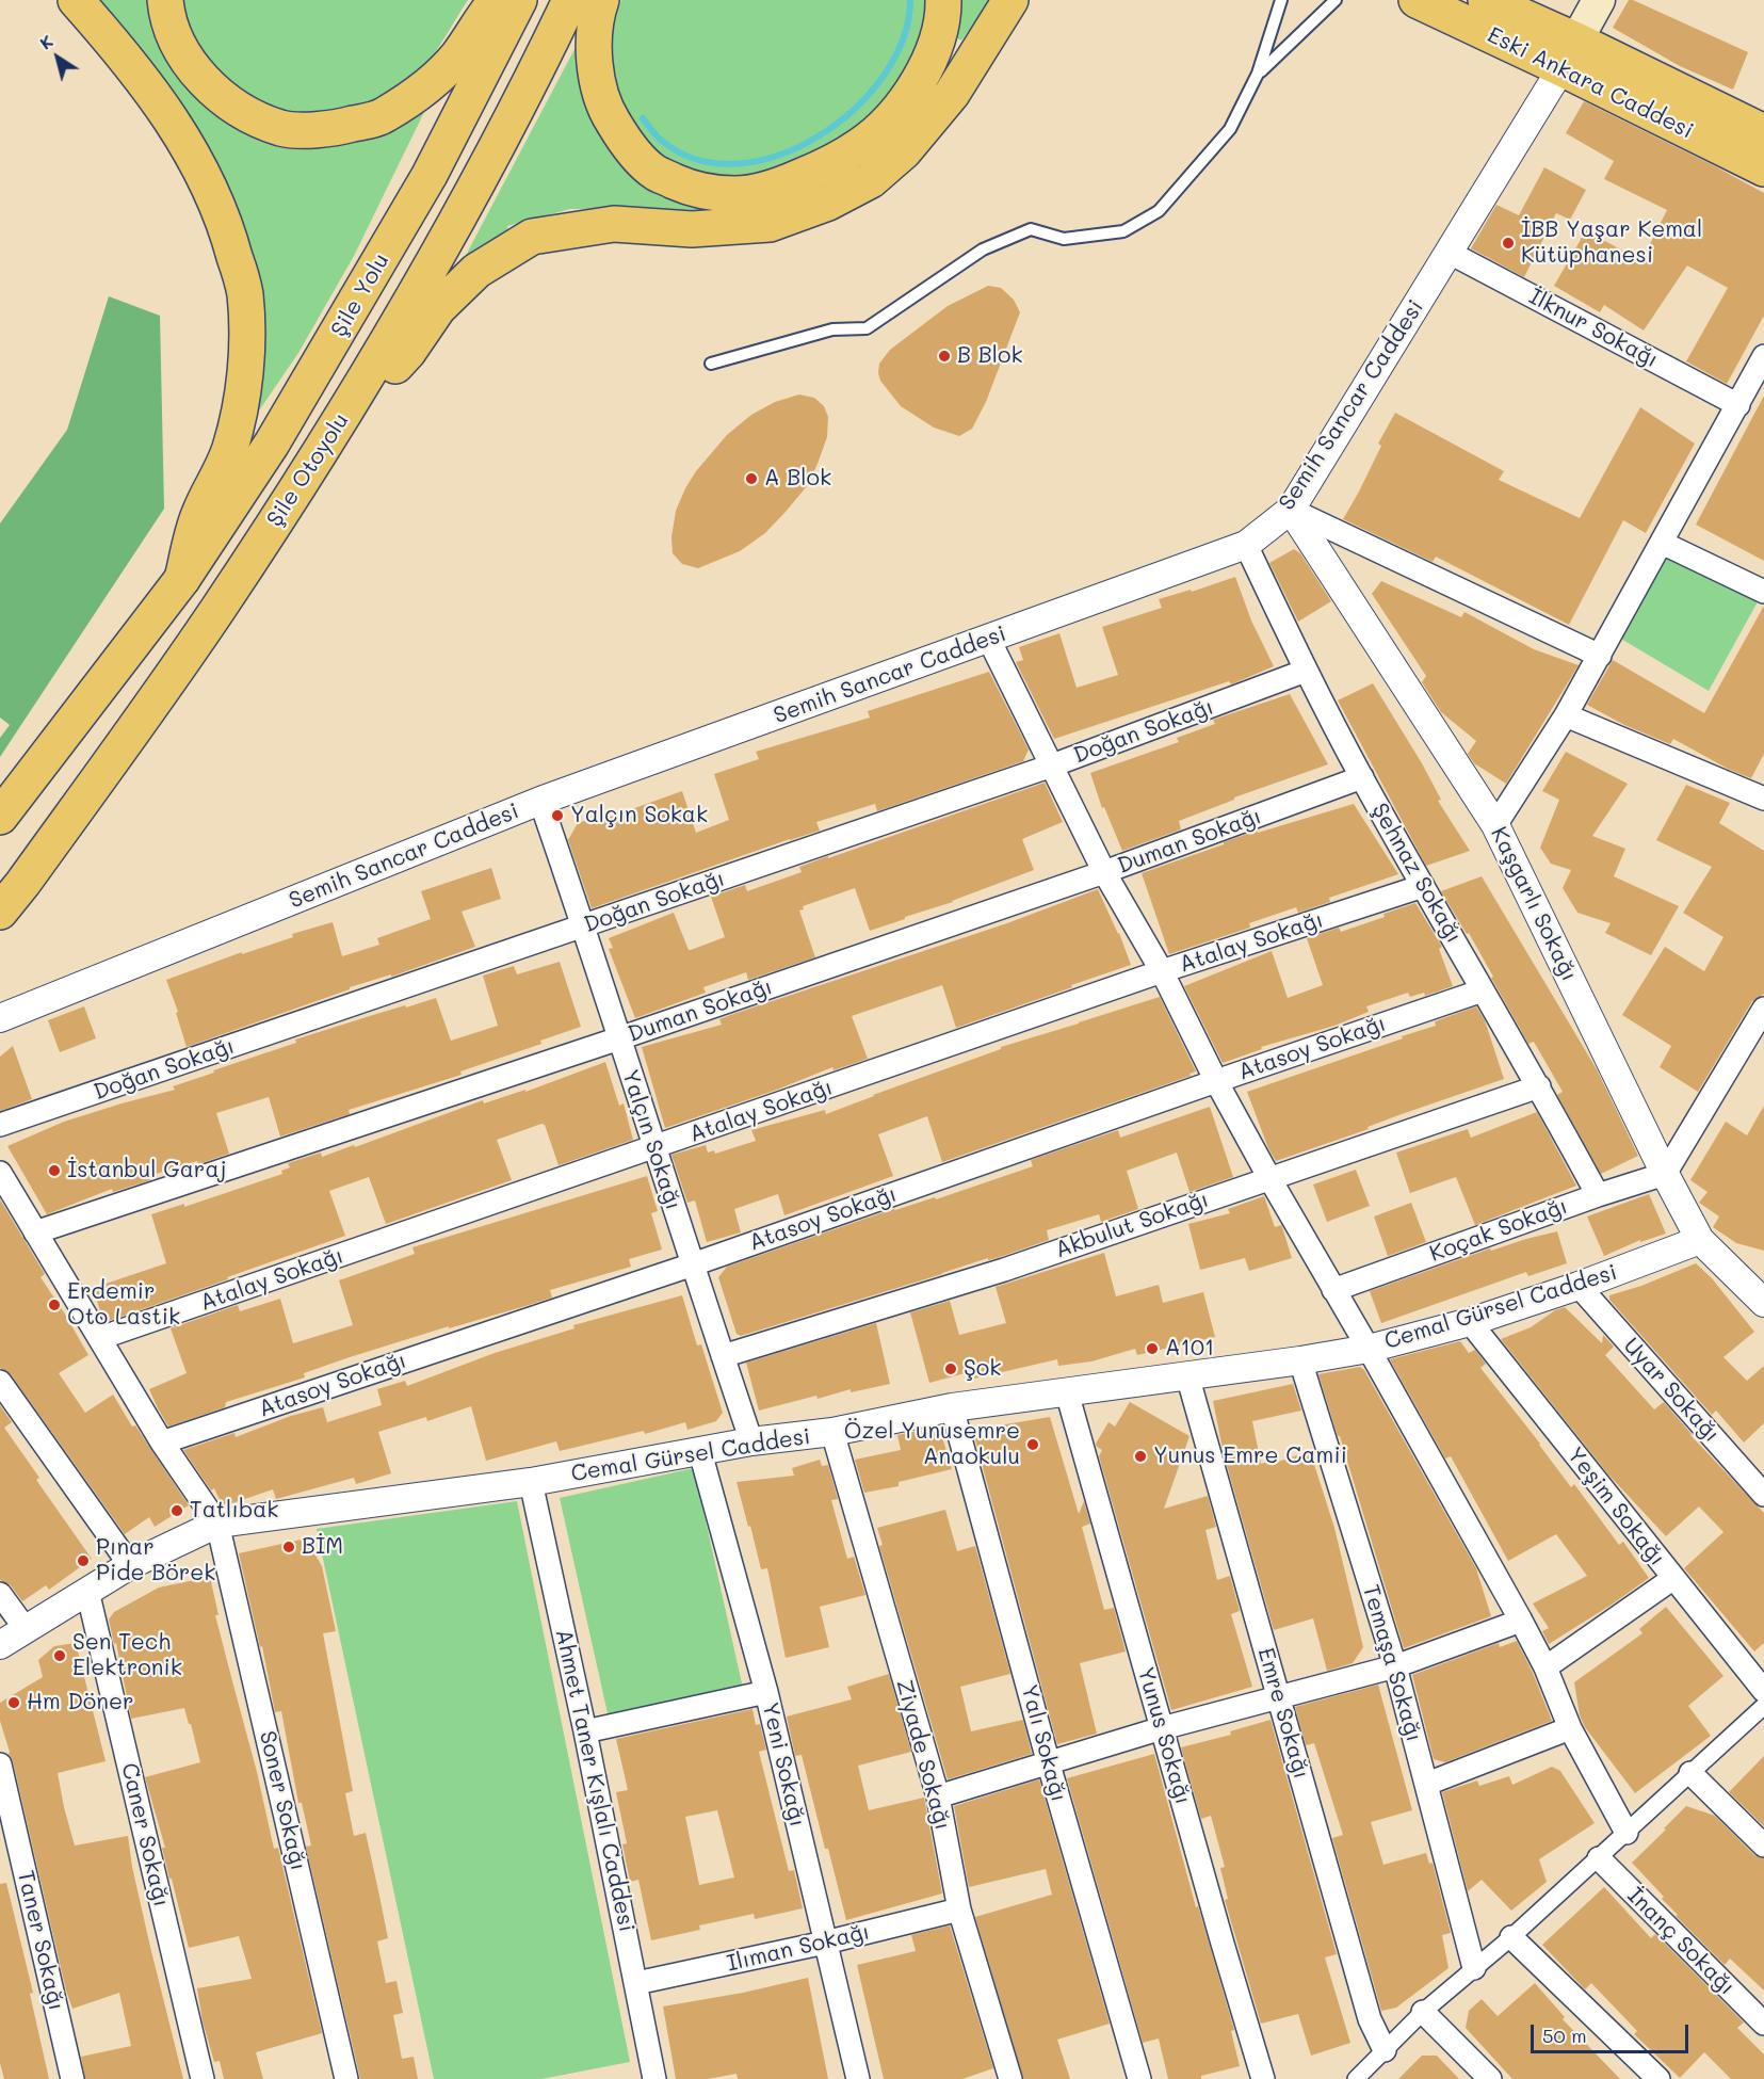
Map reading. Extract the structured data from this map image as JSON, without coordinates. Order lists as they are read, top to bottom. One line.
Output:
{"streets":{"main road":["Eski Ankara Caddesi","Şile Yolu","Şile Otoyolu"],"street":["İlknur Sokağı","Semih Sancar Caddesi","Doğan Sokağı","Duman Sokağı","Şehnaz Sokağı","Kaşgarlı Sokağı","Atalay Sokağı","Atasoy Sokağı","Yalçın Sokağı","Akbulut Sokağı","Koçak Sokağı","Cemal Gürsel Caddesi","Uyar Sokağı","Yeşim Sokağı","Temaşa Sokağı","Emre Sokağı","Yunus Sokağı","Yalı Sokağı","Ziyade Sokağı","Yeni Sokağı","Ahmet Taner Kışlalı Caddesi","Soner Sokağı","Caner Sokağı","Taner Sokağı","İnanç Sokağı","Ilıman Sokağı"]},"crossings":[["Eski Ankara Caddesi","Semih Sancar Caddesi"],["İlknur Sokağı","Semih Sancar Caddesi"],["Semih Sancar Caddesi","Şehnaz Sokağı"],["Semih Sancar Caddesi","Kaşgarlı Sokağı"],["Semih Sancar Caddesi","Yalçın Sokağı"],["Doğan Sokağı","Şehnaz Sokağı"],["Doğan Sokağı","Yalçın Sokağı"],["Duman Sokağı","Şehnaz Sokağı"],["Duman Sokağı","Yalçın Sokağı"],["Şehnaz Sokağı","Atalay Sokağı"],["Şehnaz Sokağı","Atasoy Sokağı"],["Şehnaz Sokağı","Akbulut Sokağı"],["Şehnaz Sokağı","Koçak Sokağı"],["Kaşgarlı Sokağı","Koçak Sokağı"],["Kaşgarlı Sokağı","Cemal Gürsel Caddesi"],["Atalay Sokağı","Yalçın Sokağı"],["Atasoy Sokağı","Yalçın Sokağı"],["Yalçın Sokağı","Akbulut Sokağı"],["Yalçın Sokağı","Cemal Gürsel Caddesi"],["Cemal Gürsel Caddesi","Uyar Sokağı"],["Cemal Gürsel Caddesi","Yeşim Sokağı"],["Cemal Gürsel Caddesi","Temaşa Sokağı"],["Cemal Gürsel Caddesi","Emre Sokağı"],["Cemal Gürsel Caddesi","Yunus Sokağı"],["Cemal Gürsel Caddesi","Yalı Sokağı"],["Cemal Gürsel Caddesi","Ziyade Sokağı"],["Cemal Gürsel Caddesi","Yeni Sokağı"],["Cemal Gürsel Caddesi","Ahmet Taner Kışlalı Caddesi"],["Cemal Gürsel Caddesi","Soner Sokağı"],["Cemal Gürsel Caddesi","Caner Sokağı"],["Ziyade Sokağı","Ilıman Sokağı"],["Yeni Sokağı","Ilıman Sokağı"],["Ahmet Taner Kışlalı Caddesi","Ilıman Sokağı"]],"places":["İBB Yaşar Kemal Kütüphanesi","B Blok","A Blok","Yalçın Sokak","İstanbul Garaj","Erdemir Oto Lastik","A101","Şok","Özel Yunusemre Anaokulu","Yunus Emre Camii","Tatlıbak","BİM","Pınar Pide Börek","Sen Tech Elektronik","Hm Döner"],"scale_bar":"50 m","north":"top left"}
